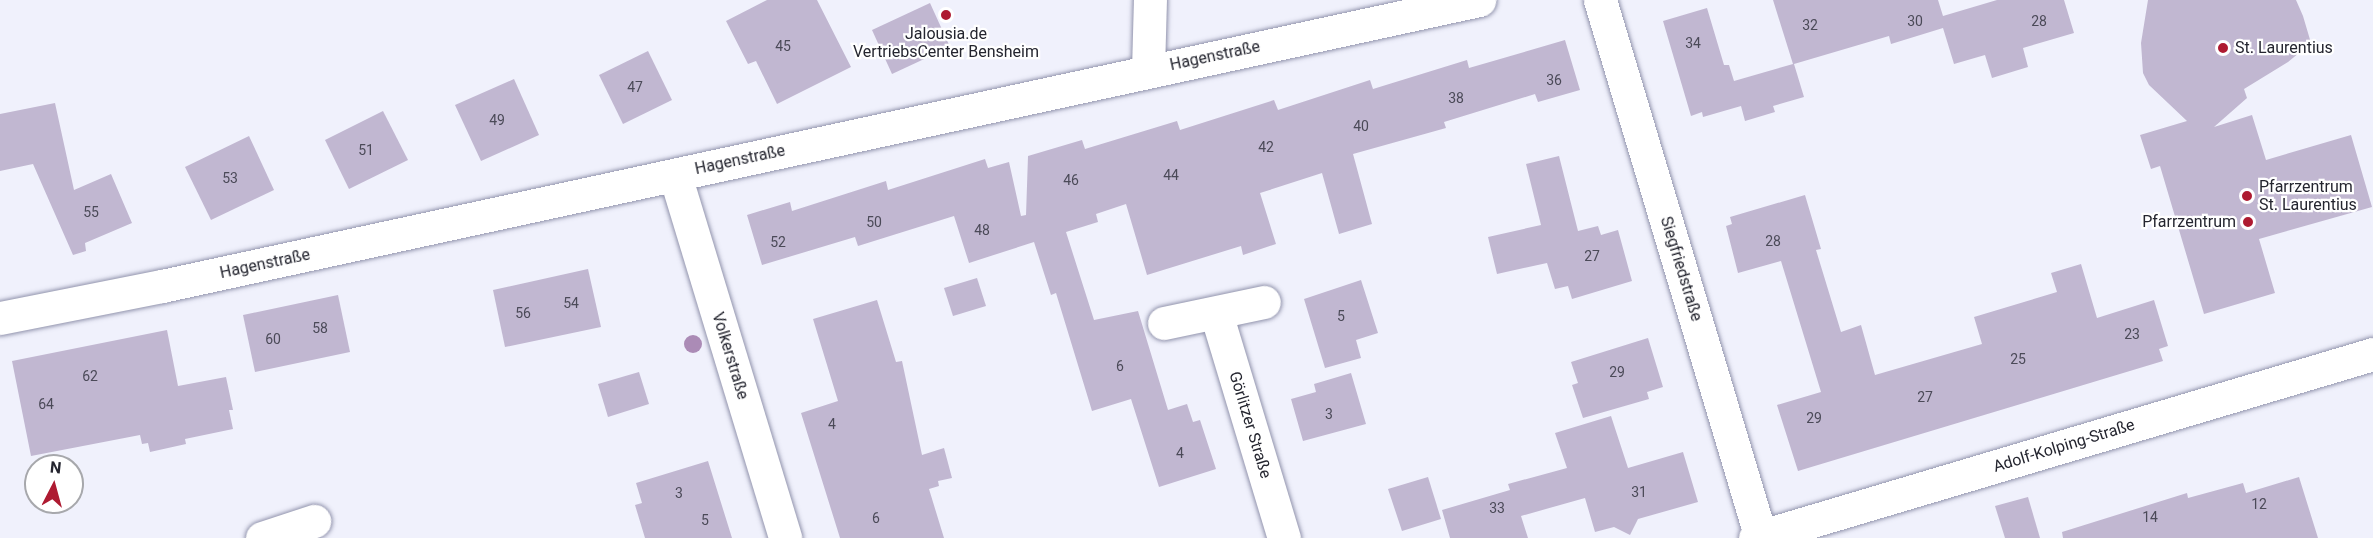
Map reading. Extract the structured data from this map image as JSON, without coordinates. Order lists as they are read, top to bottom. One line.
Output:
{"streets":{"street":["Hagenstraße","Siegfriedstraße","Volkerstraße","Görlitzer Straße","Adolf-Kolping-Straße"]},"crossings":[["Hagenstraße","Volkerstraße"],["Siegfriedstraße","Adolf-Kolping-Straße"]],"places":["Jalousia.de VertriebsCenter Bensheim","St. Laurentius","Pfarrzentrum St. Laurentius","Pfarrzentrum"],"house_numbers":["30","28","32","34","45","36","47","38","49","40","42","51","44","53","46","55","50","48","28","52","27","54","56","5","58","23","60","25","6","29","62","27","64","3","29","4","4","31","3","12","33","14","6","5"],"north":"top"}
